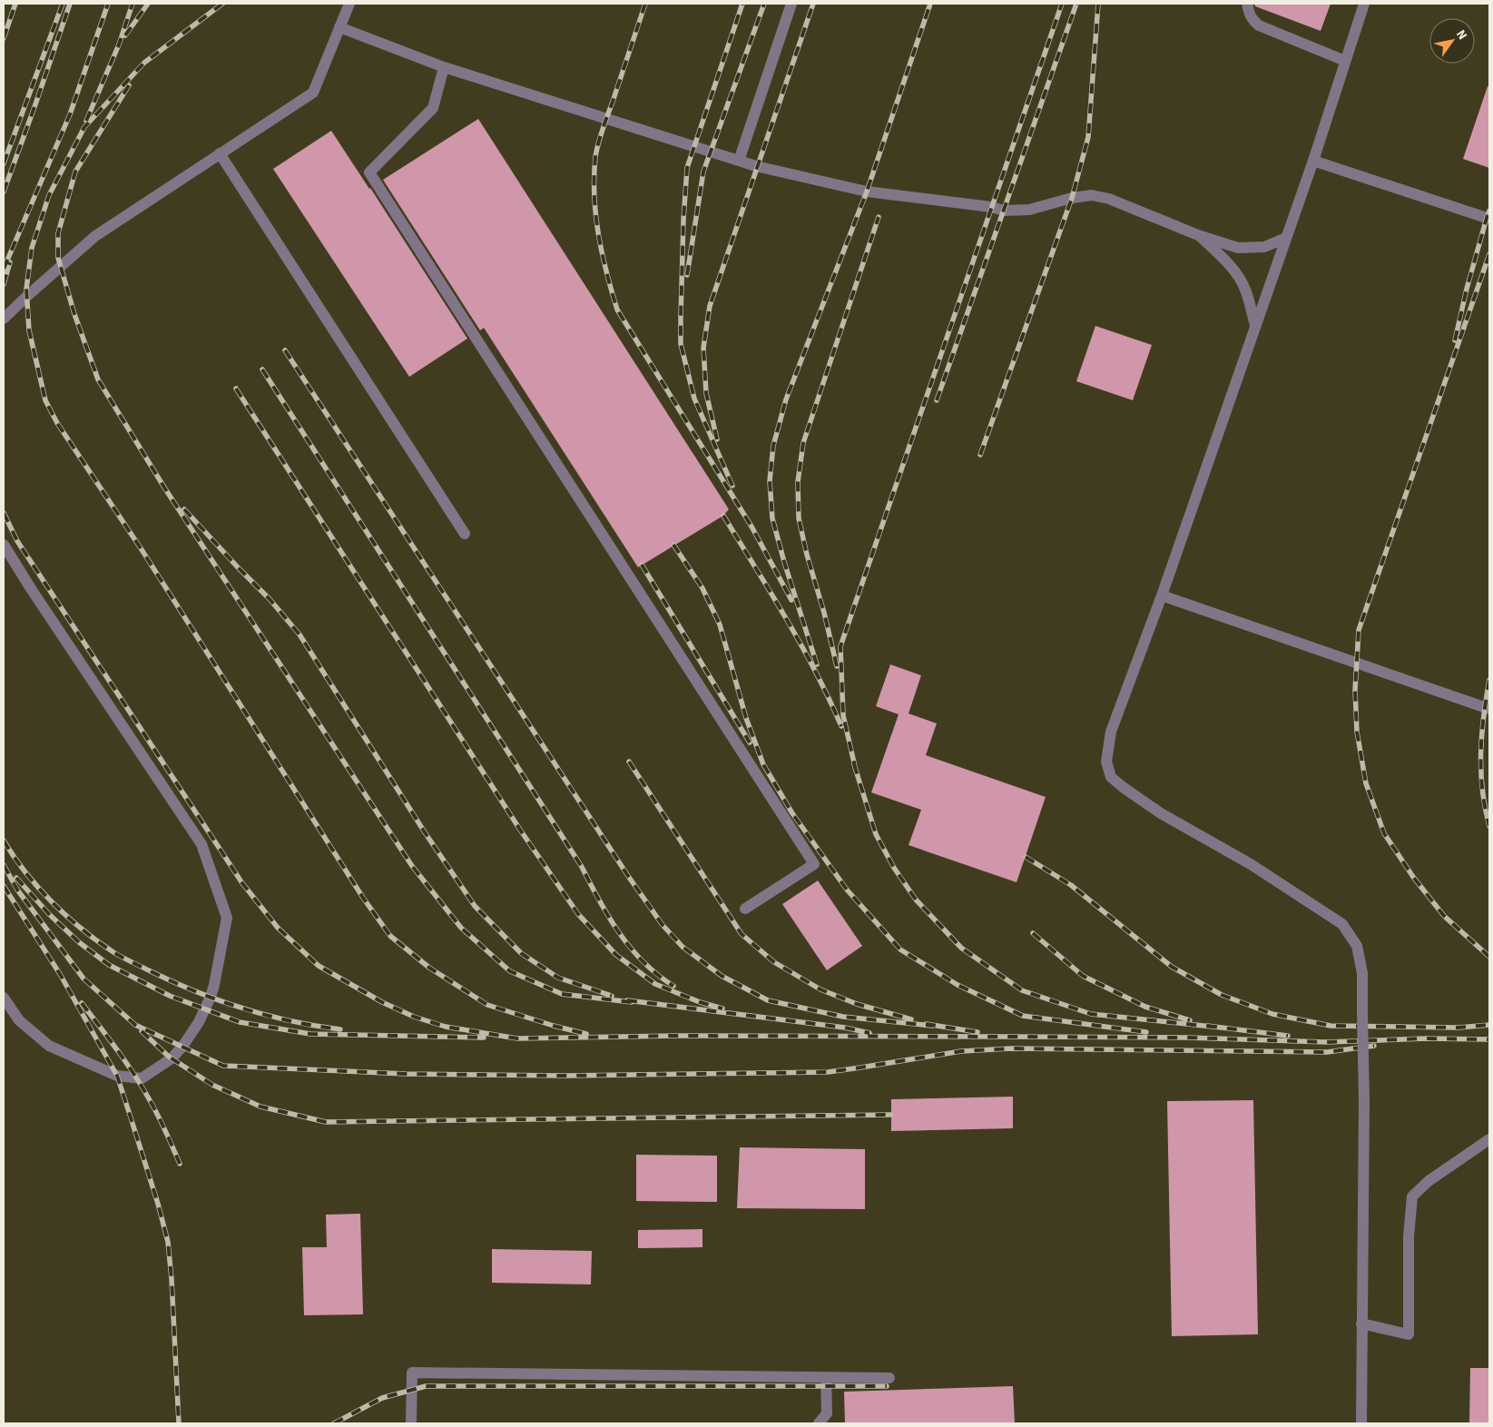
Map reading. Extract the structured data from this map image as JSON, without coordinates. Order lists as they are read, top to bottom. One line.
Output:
{"north":"top right"}
